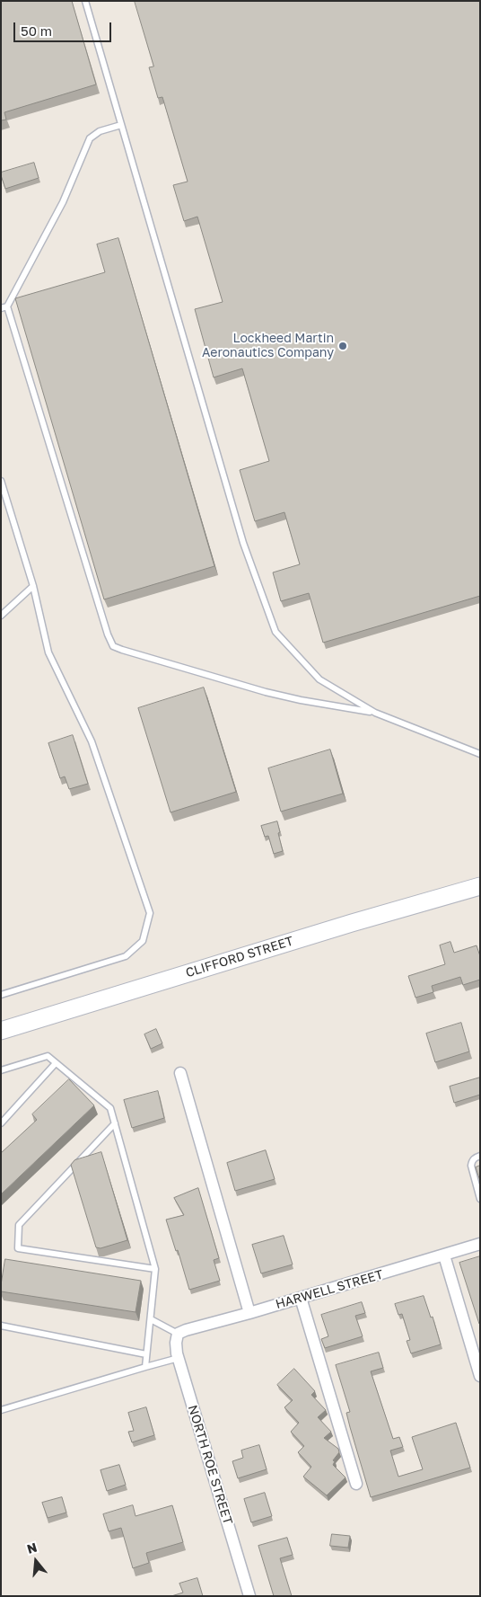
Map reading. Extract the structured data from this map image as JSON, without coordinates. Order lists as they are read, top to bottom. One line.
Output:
{"streets":{"main road":["CLIFFORD STREET"],"street":["HARWELL STREET","NORTH ROE STREET"]},"crossings":[["HARWELL STREET","NORTH ROE STREET"]],"places":["Lockheed Martin Aeronautics Company"],"scale_bar":"50 m","north":"top"}
